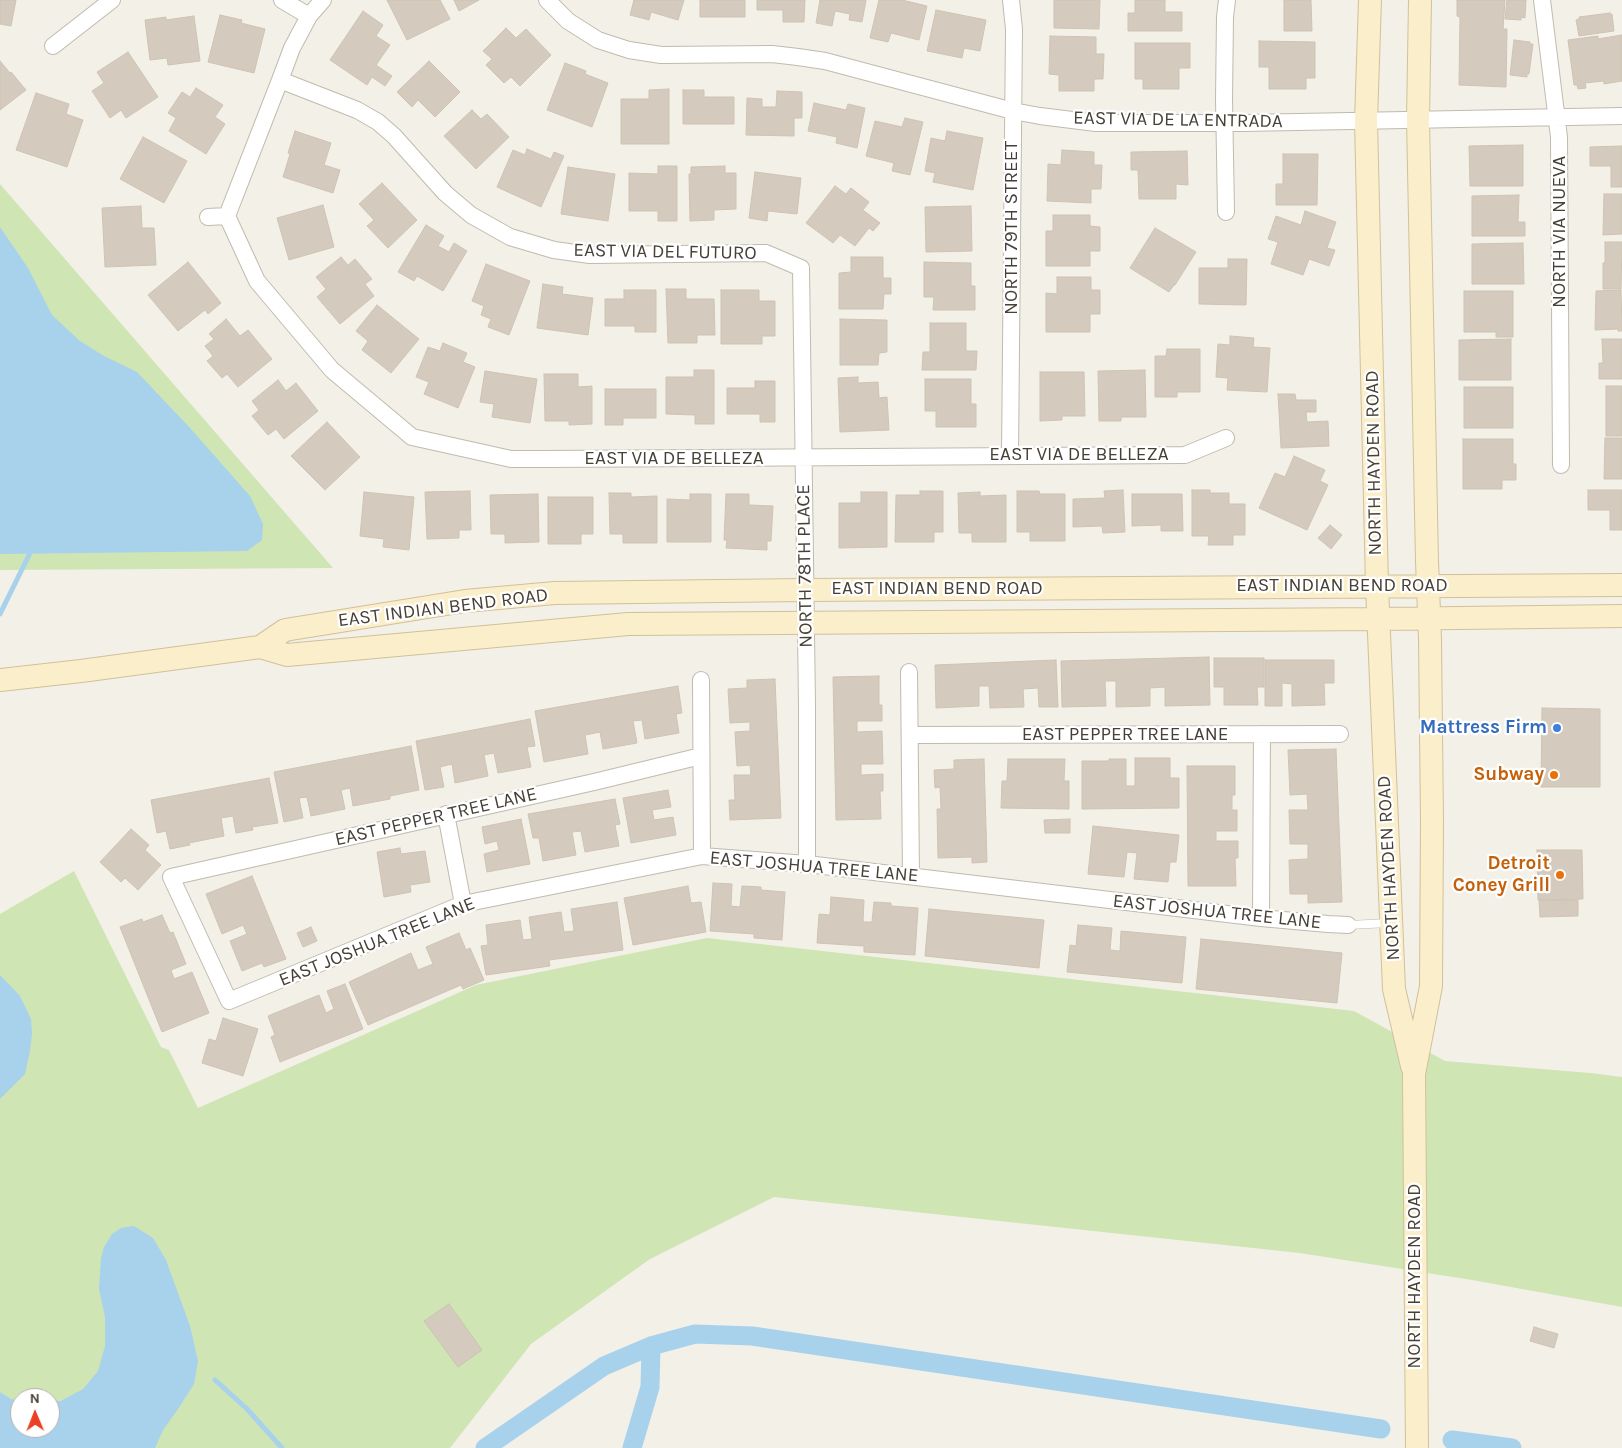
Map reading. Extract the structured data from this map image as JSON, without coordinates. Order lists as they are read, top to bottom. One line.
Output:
{"streets":{"main road":["NORTH HAYDEN ROAD","EAST INDIAN BEND ROAD"],"street":["EAST VIA DE LA ENTRADA","NORTH 79TH STREET","NORTH VIA NUEVA","EAST VIA DEL FUTURO","EAST VIA DE BELLEZA","NORTH 78TH PLACE","EAST PEPPER TREE LANE","EAST JOSHUA TREE LANE"]},"crossings":[["EAST VIA DE LA ENTRADA","NORTH 79TH STREET"],["EAST VIA DE LA ENTRADA","NORTH VIA NUEVA"],["EAST VIA DE LA ENTRADA","NORTH HAYDEN ROAD"],["NORTH 79TH STREET","EAST VIA DE BELLEZA"],["EAST VIA DEL FUTURO","NORTH 78TH PLACE"],["EAST VIA DE BELLEZA","NORTH 78TH PLACE"],["NORTH HAYDEN ROAD","EAST INDIAN BEND ROAD"],["NORTH HAYDEN ROAD","EAST JOSHUA TREE LANE"],["NORTH 78TH PLACE","EAST INDIAN BEND ROAD"],["NORTH 78TH PLACE","EAST JOSHUA TREE LANE"],["EAST PEPPER TREE LANE","EAST JOSHUA TREE LANE"]],"places":["Mattress Firm","Subway","Detroit Coney Grill"],"north":"top"}
